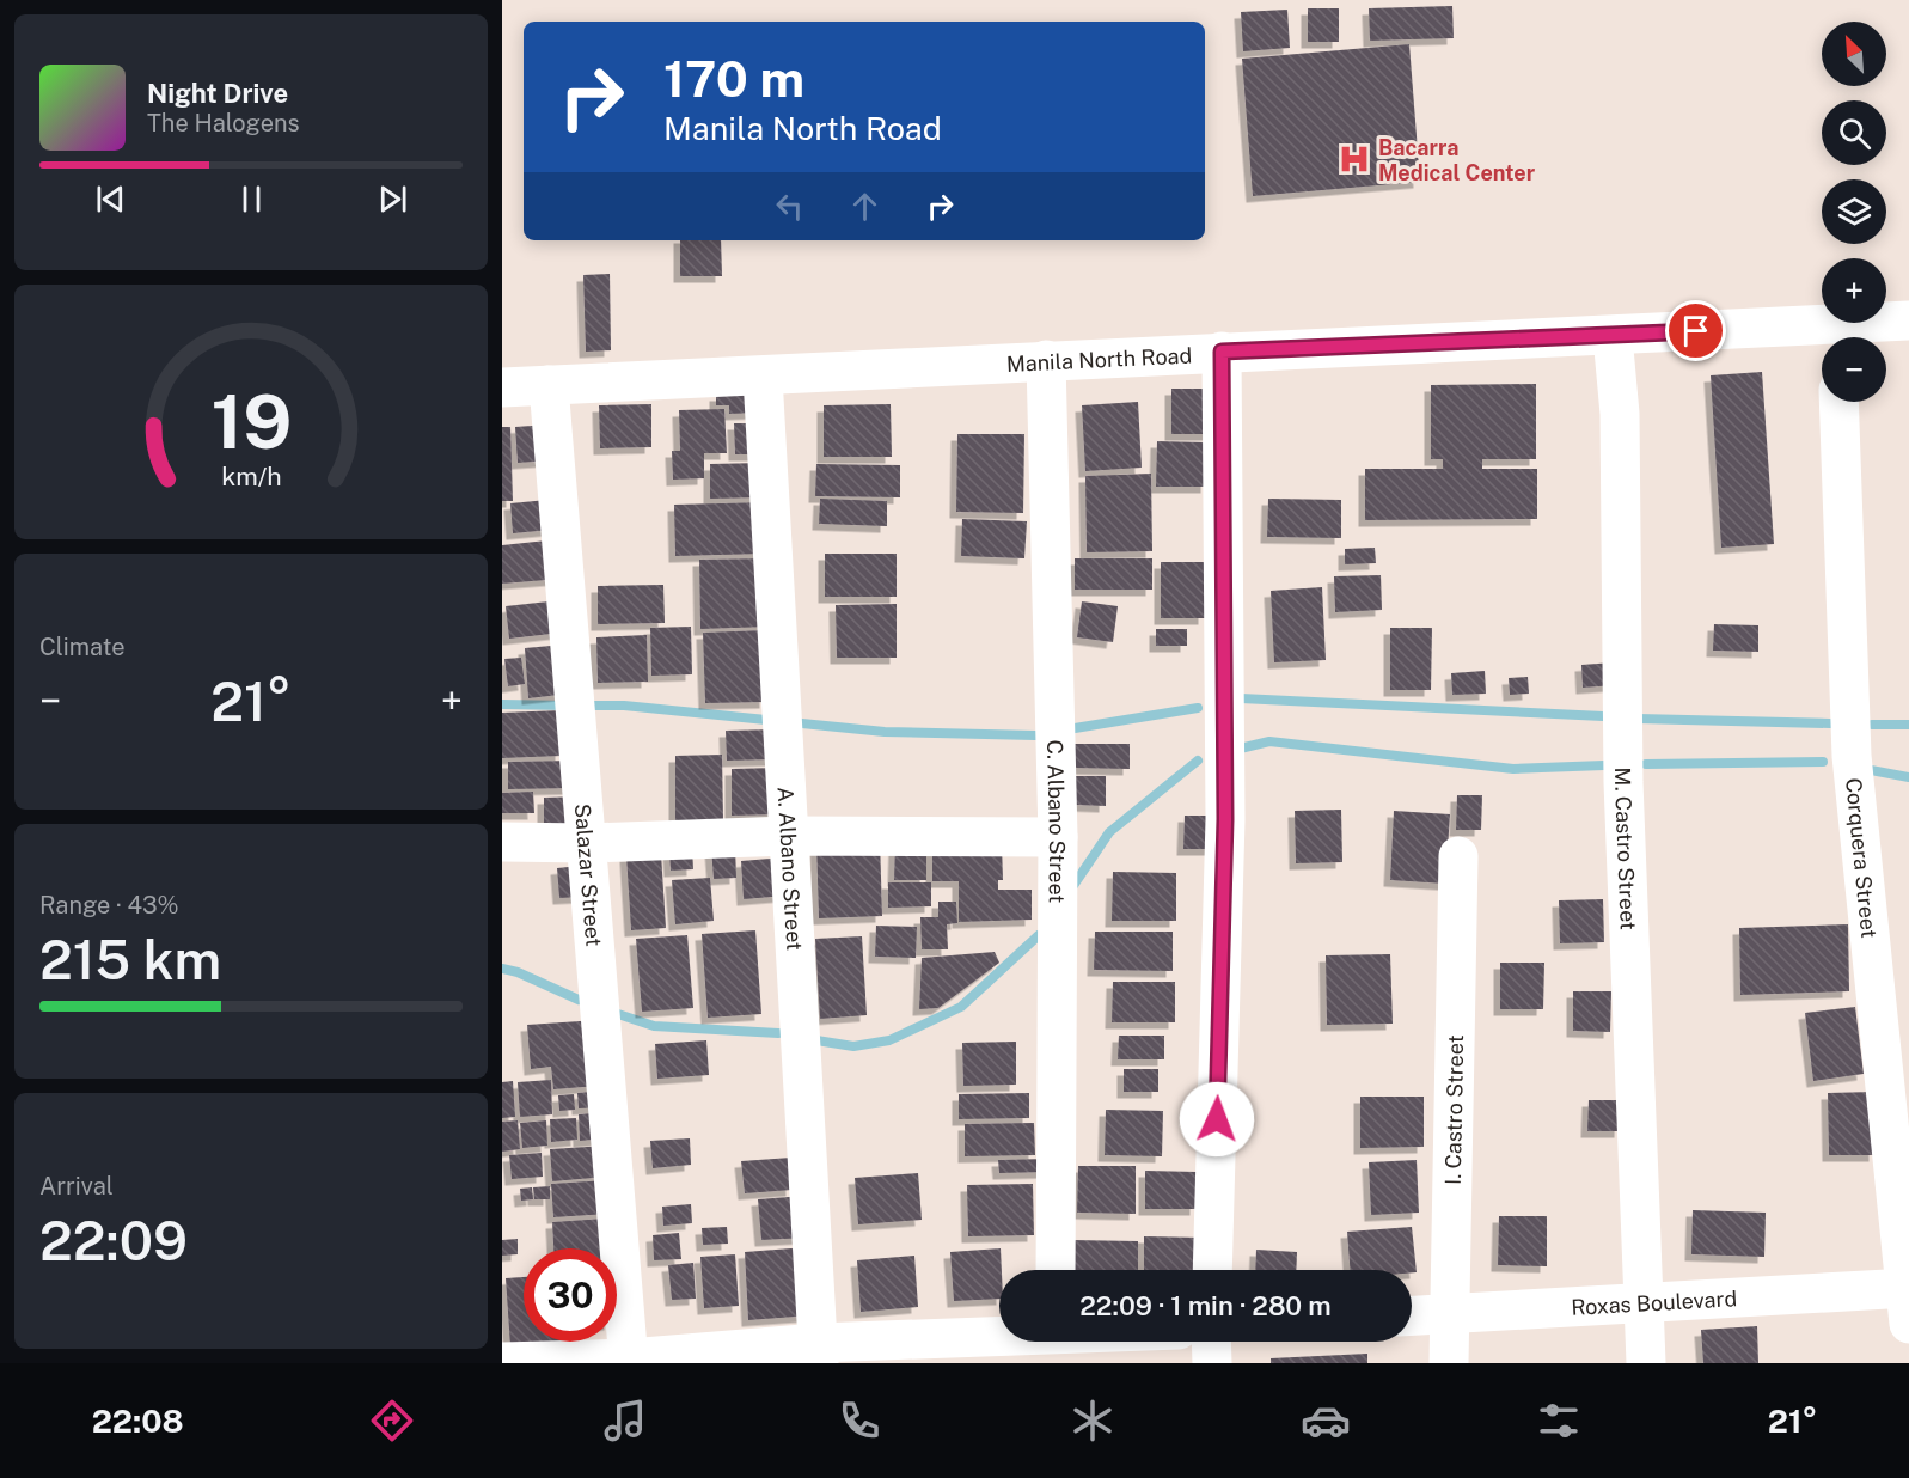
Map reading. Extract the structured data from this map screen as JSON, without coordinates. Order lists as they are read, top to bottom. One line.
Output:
{"streets":{"main road":["Manila North Road","C. Albano Street","M. Castro Street","Corquera Street","A. Albano Street","Salazar Street","I. Castro Street","Roxas Boulevard"]},"crossings":[["Manila North Road","C. Albano Street"],["Manila North Road","M. Castro Street"],["Manila North Road","A. Albano Street"],["Manila North Road","Salazar Street"],["M. Castro Street","Roxas Boulevard"],["Corquera Street","Roxas Boulevard"],["I. Castro Street","Roxas Boulevard"]],"places":{"hospital":["Bacarra Medical Center"]},"north":"top left","page":{"map_buttons":["+","−"],"turn":["170 m","Manila North Road"],"song":["Night Drive","The Halogens"],"tile":["Climate",["Range · 43%","215 km"],["Arrival","22:09"]],"heat":["−","21°","+"],"limit":"30","trip":"22:09 · 1 min · 280 m","tabs":["22:08","21°"],"gauge":["19","km/h"]}}
